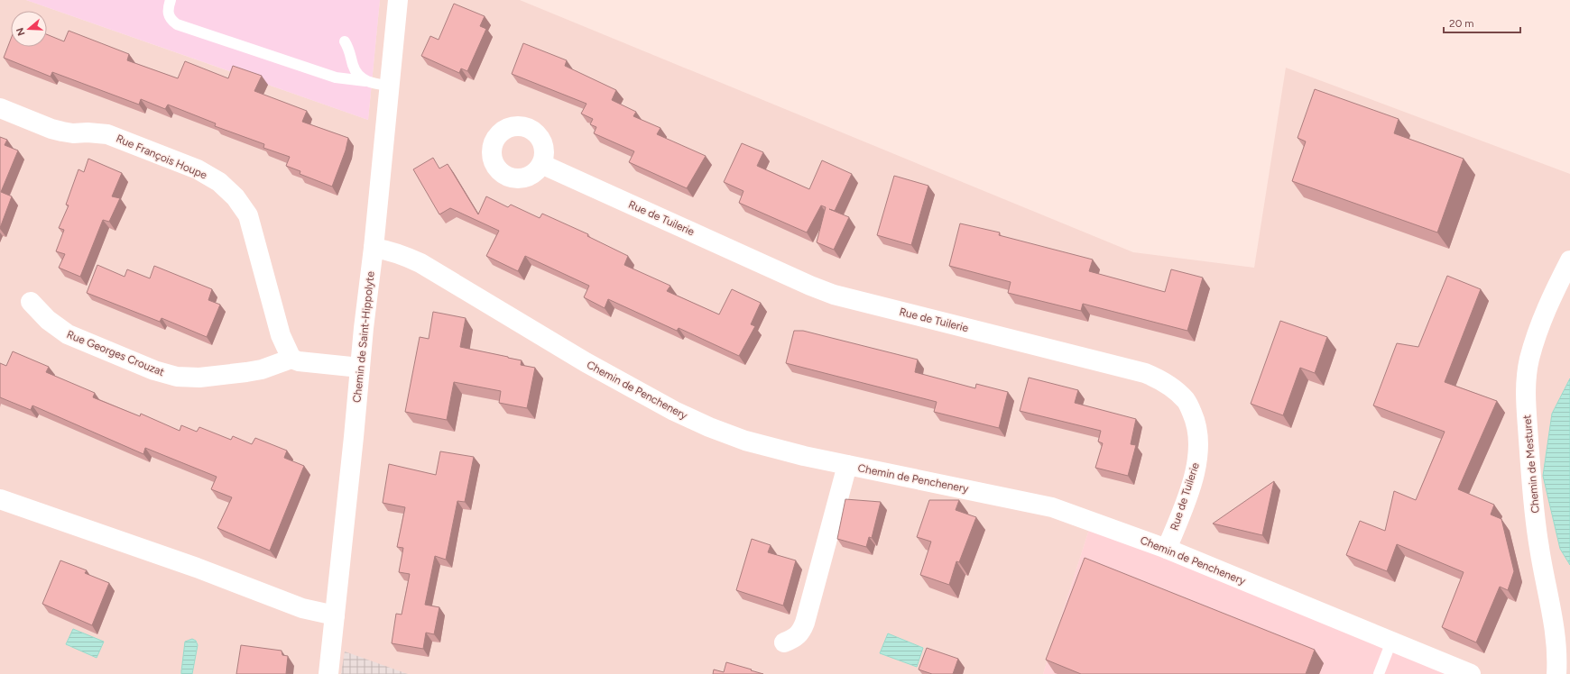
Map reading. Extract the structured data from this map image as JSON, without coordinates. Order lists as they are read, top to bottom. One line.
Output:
{"streets":{"street":["Rue François Houpe","Rue de Tuilerie","Chemin de Saint-Hippolyte","Rue Georges Crouzat","Chemin de Penchenery","Chemin de Mesturet"]},"crossings":[["Rue François Houpe","Rue Georges Crouzat"],["Rue de Tuilerie","Chemin de Penchenery"],["Chemin de Saint-Hippolyte","Chemin de Penchenery"]],"scale_bar":"20 m","north":"left"}
